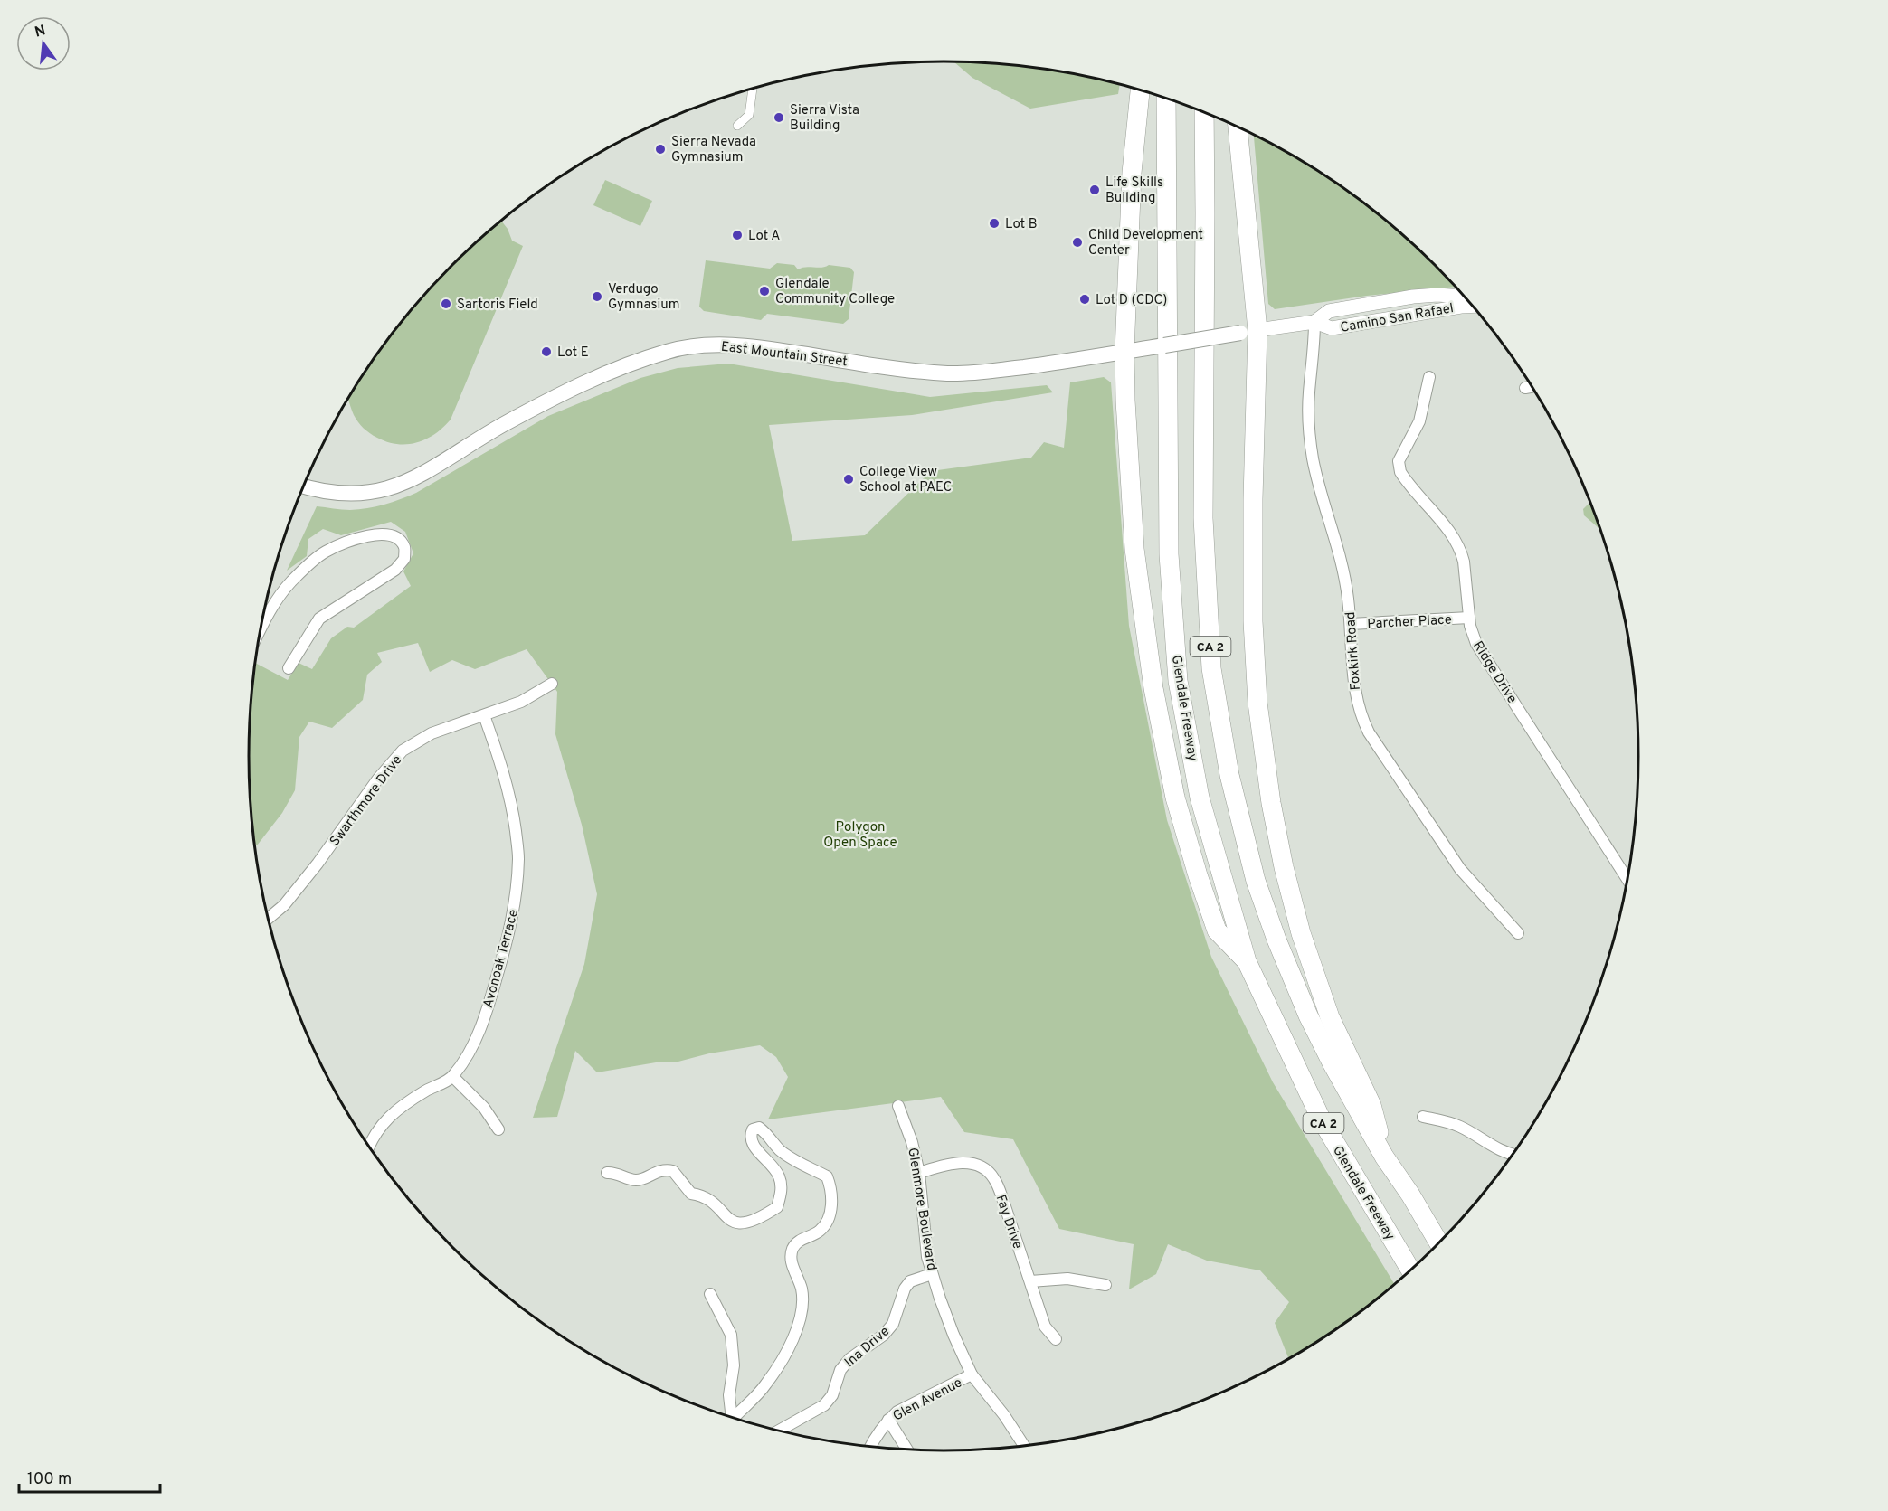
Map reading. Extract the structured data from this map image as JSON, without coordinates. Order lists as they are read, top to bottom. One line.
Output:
{"streets":{"highway":["CA 2","Glendale Freeway"],"main road":["East Mountain Street"],"street":["Camino San Rafael","Parcher Place","Foxkirk Road","Ridge Drive","Swarthmore Drive","Avonoak Terrace","Glenmore Boulevard","Fay Drive","Ina Drive","Glen Avenue"]},"crossings":[["Camino San Rafael","East Mountain Street"],["Camino San Rafael","Foxkirk Road"],["Parcher Place","Foxkirk Road"],["Parcher Place","Ridge Drive"],["Swarthmore Drive","Avonoak Terrace"],["Glenmore Boulevard","Fay Drive"],["Glenmore Boulevard","Ina Drive"],["Glenmore Boulevard","Glen Avenue"]],"parks":["Polygon Open Space"],"places":["Sierra Vista Building","Sierra Nevada Gymnasium","Life Skills Building","Lot B","Lot A","Child Development Center","Glendale Community College","Verdugo Gymnasium","Lot D (CDC)","Sartoris Field","Lot E","College View School at PAEC"],"scale_bar":"100 m","north":"top"}
